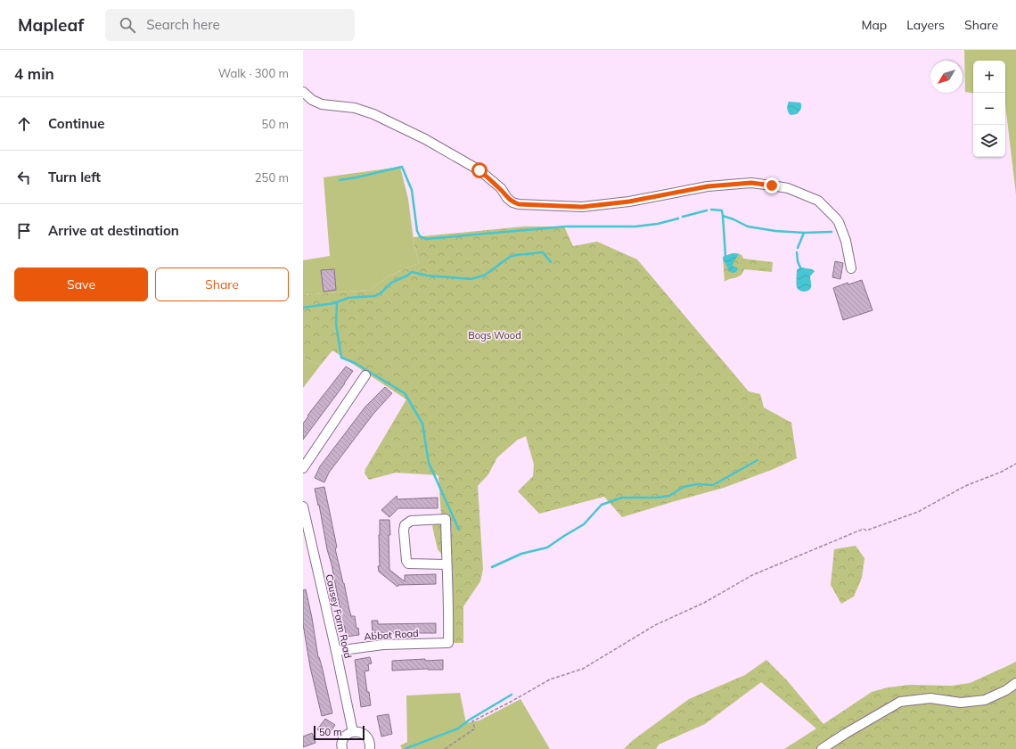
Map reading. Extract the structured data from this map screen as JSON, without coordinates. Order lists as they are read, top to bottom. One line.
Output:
{"streets":{"street":["Causey Farm Road","Abbot Road"]},"crossings":[["Causey Farm Road","Abbot Road"]],"parks":["Bogs Wood"],"scale_bar":"50 m","north":"bottom left","page":{"header":"Mapleaf","search":"Search here","nav":["Map","Layers","Share"],"heading":["4 min","Walk · 300 m"],"map_buttons":["+","−"],"list":[["Continue","50 m"],["Turn left","250 m"],"Arrive at destination"],"buttons":["Save","Share"],"scale":"50 m"}}
